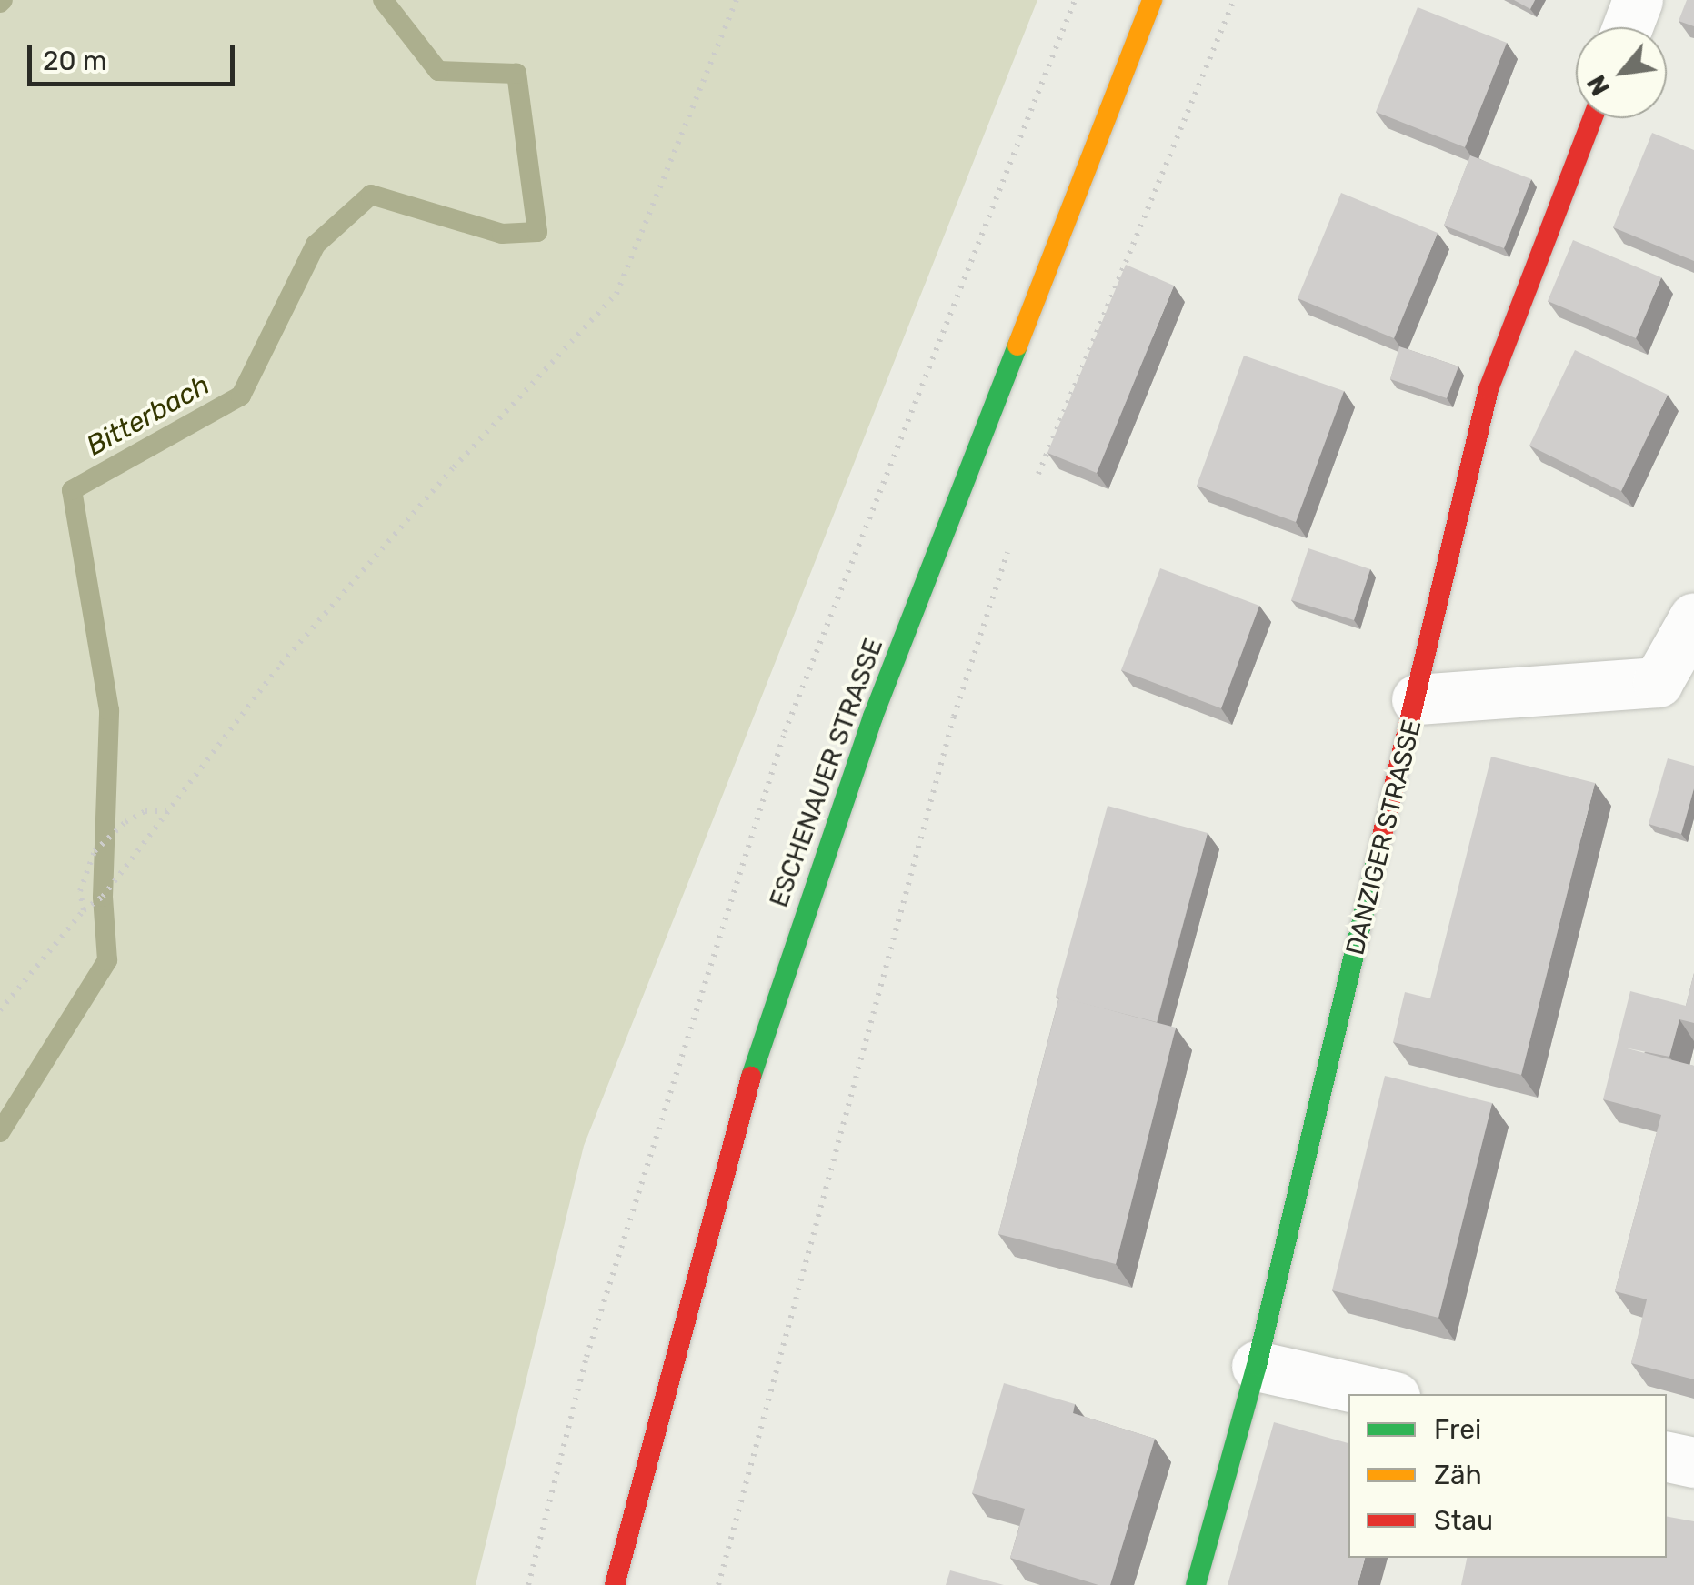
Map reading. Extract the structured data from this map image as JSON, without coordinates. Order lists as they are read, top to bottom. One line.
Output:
{"streets":{"main road":["ESCHENAUER STRASSE","DANZIGER STRASSE"]},"water":["Bitterbach"],"legend":["Frei","Zäh","Stau"],"scale_bar":"20 m","north":"bottom left"}
